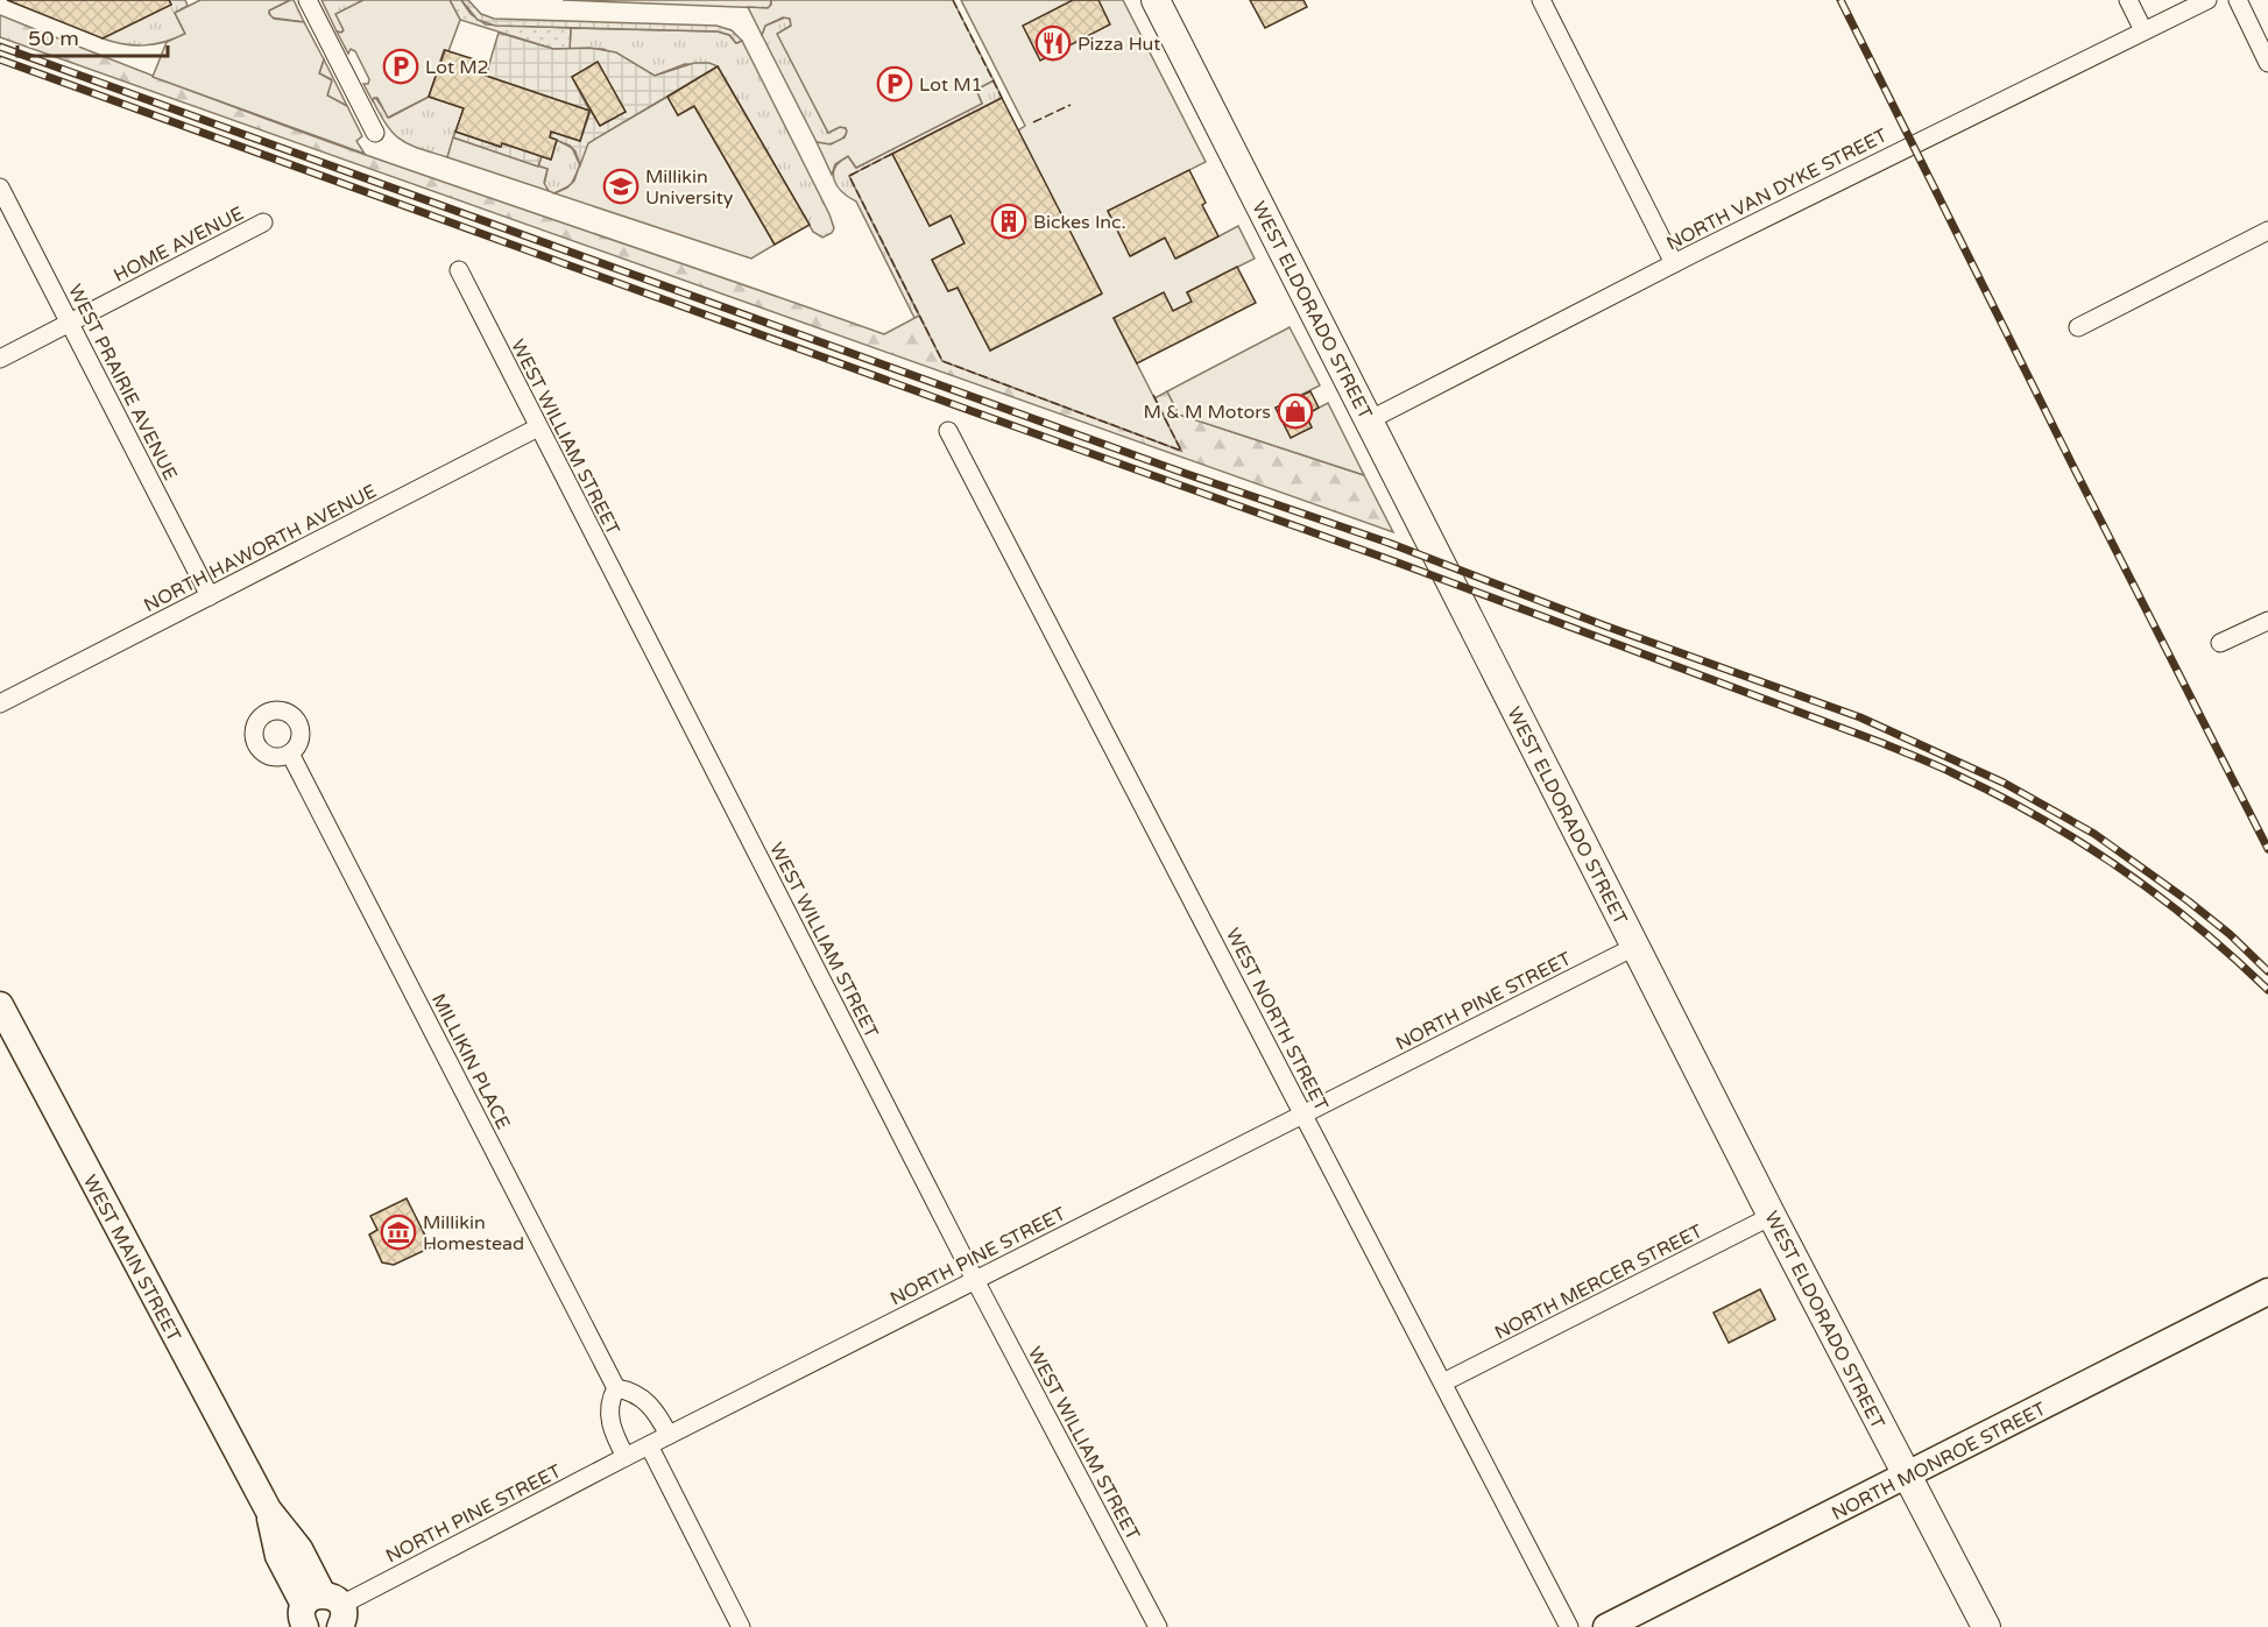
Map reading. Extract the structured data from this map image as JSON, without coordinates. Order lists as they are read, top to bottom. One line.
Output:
{"streets":{"main road":["WEST ELDORADO STREET"],"street":["NORTH VAN DYKE STREET","HOME AVENUE","WEST PRAIRIE AVENUE","WEST WILLIAM STREET","NORTH HAWORTH AVENUE","NORTH PINE STREET","WEST NORTH STREET","MILLIKIN PLACE","WEST MAIN STREET","NORTH MERCER STREET","NORTH MONROE STREET"]},"crossings":[["NORTH VAN DYKE STREET","WEST ELDORADO STREET"],["HOME AVENUE","WEST PRAIRIE AVENUE"],["WEST ELDORADO STREET","NORTH PINE STREET"],["WEST ELDORADO STREET","NORTH MERCER STREET"],["WEST ELDORADO STREET","NORTH MONROE STREET"],["WEST PRAIRIE AVENUE","NORTH HAWORTH AVENUE"],["WEST WILLIAM STREET","NORTH HAWORTH AVENUE"],["WEST WILLIAM STREET","NORTH PINE STREET"],["NORTH PINE STREET","WEST NORTH STREET"],["NORTH PINE STREET","WEST MAIN STREET"],["WEST NORTH STREET","NORTH MERCER STREET"]],"places":{"restaurant":["Pizza Hut"],"parking":["Lot M2","Lot M1"],"school or university":["Millikin University"],"building":["Bickes Inc."],"shop":["M & M Motors"],"museum":["Millikin Homestead"]},"scale_bar":"50 m"}
